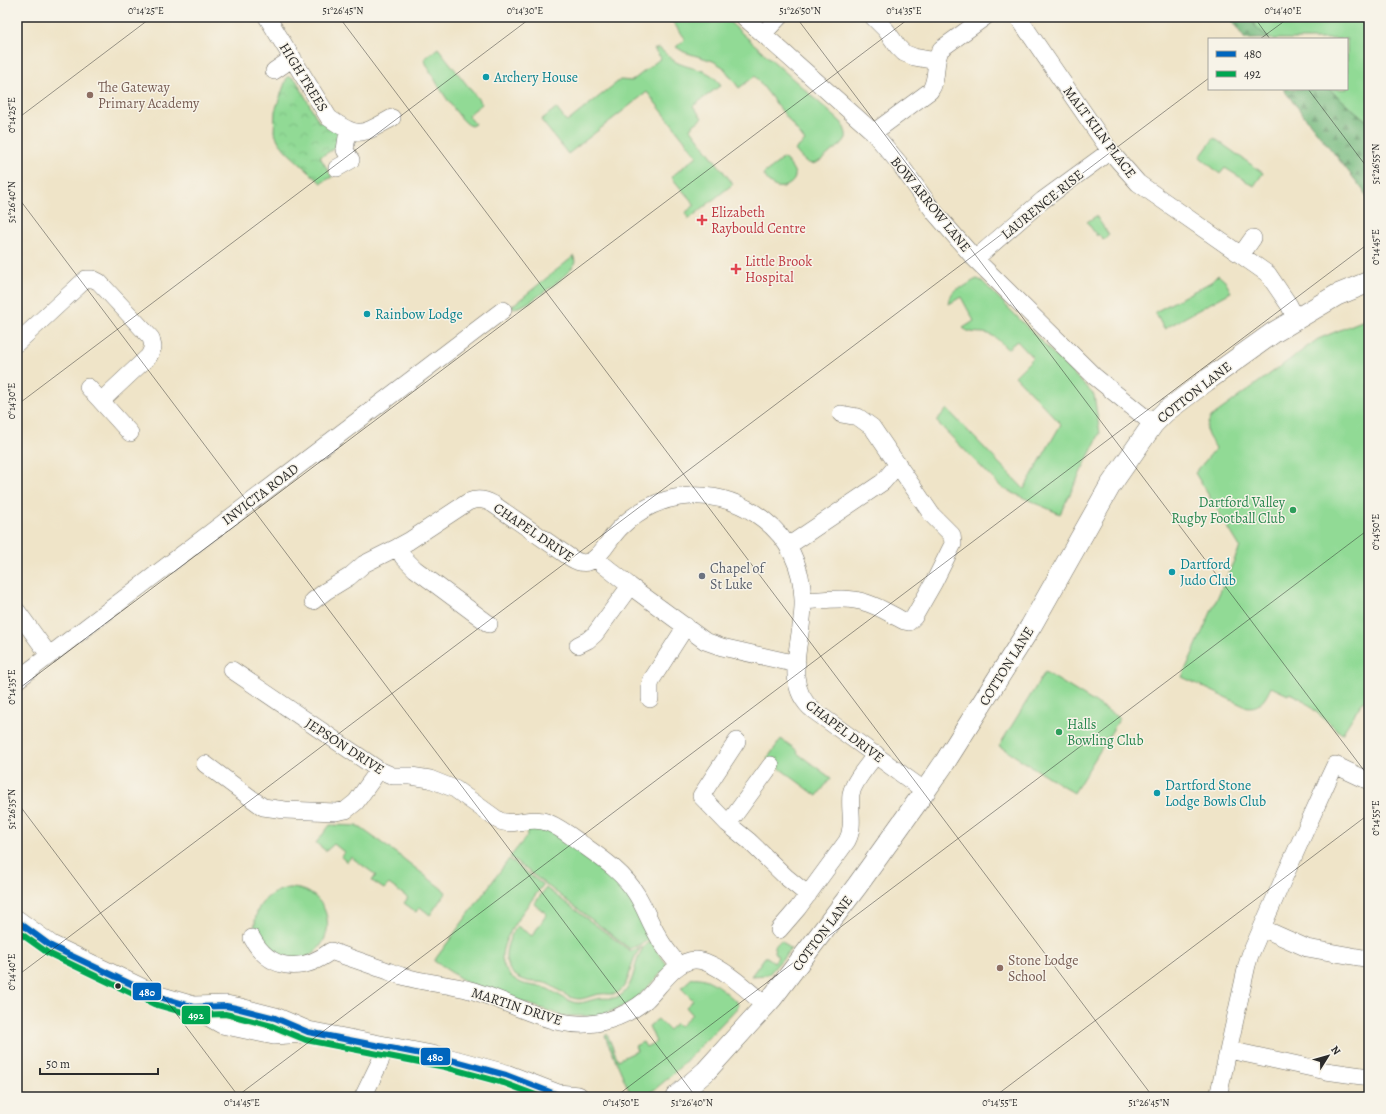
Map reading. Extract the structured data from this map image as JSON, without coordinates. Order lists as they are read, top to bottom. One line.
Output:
{"streets":{"main road":["COTTON LANE"],"street":["HIGH TREES","MALT KILN PLACE","BOW ARROW LANE","LAURENCE RISE","INVICTA ROAD","CHAPEL DRIVE","JEPSON DRIVE","MARTIN DRIVE"]},"crossings":[["MALT KILN PLACE","LAURENCE RISE"],["MALT KILN PLACE","COTTON LANE"],["BOW ARROW LANE","LAURENCE RISE"],["BOW ARROW LANE","COTTON LANE"],["COTTON LANE","CHAPEL DRIVE"],["COTTON LANE","MARTIN DRIVE"],["JEPSON DRIVE","MARTIN DRIVE"]],"places":{"other":["Archery House","The Gateway Primary Academy","Rainbow Lodge","Dartford Valley Rugby Football Club","Dartford Judo Club","Chapel of St Luke","Halls Bowling Club","Dartford Stone Lodge Bowls Club","Stone Lodge School"],"health":["Elizabeth Raybould Centre","Little Brook Hospital"]},"lines":["transit line 480","transit line 492"],"legend":["480","492"],"scale_bar":"50 m","north":"top right","coordinates":["0°14'25\"E","51°26'45\"N","0°14'30\"E","51°26'50\"N","0°14'35\"E","0°14'40\"E","51°26'55\"N","51°26'40\"N","0°14'45\"E","0°14'50\"E","51°26'35\"N","0°14'55\"E"]}
